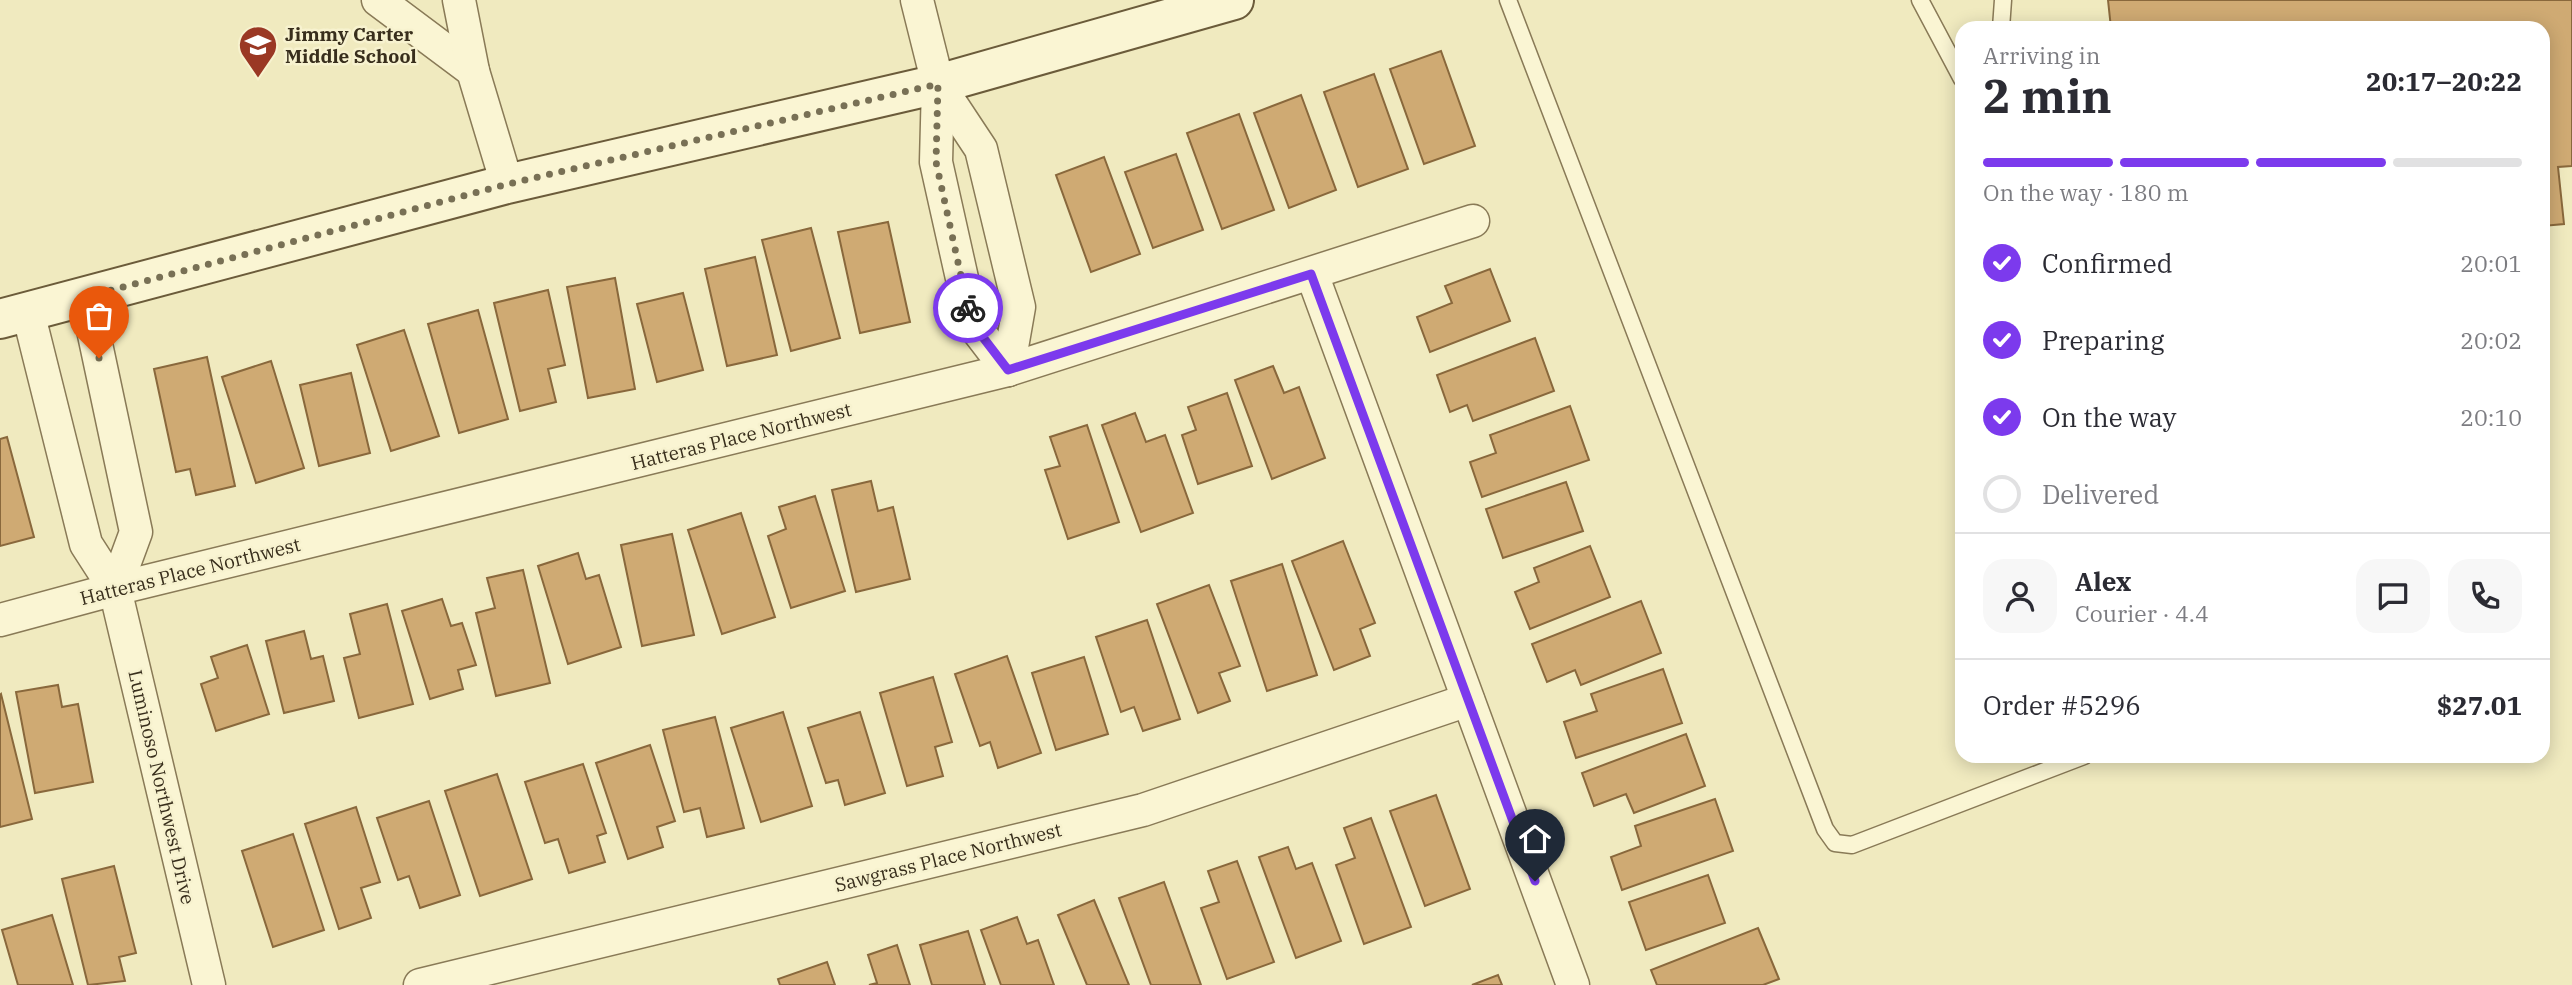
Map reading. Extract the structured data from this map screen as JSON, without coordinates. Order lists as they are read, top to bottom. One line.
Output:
{"streets":{"street":["Hatteras Place Northwest","Luminoso Northwest Drive","Sawgrass Place Northwest"]},"crossings":[["Hatteras Place Northwest","Luminoso Northwest Drive"]],"places":{"school or university":["Jimmy Carter Middle School"]},"page":{"heading":["2 min","Arriving in","20:17–20:22"],"panel":["Alex","Courier · 4.4","Order #5296","$27.01"],"bar":"On the way · 180 m","list":[["Confirmed","20:01"],["Preparing","20:02"],["On the way","20:10"],"Delivered"]}}
